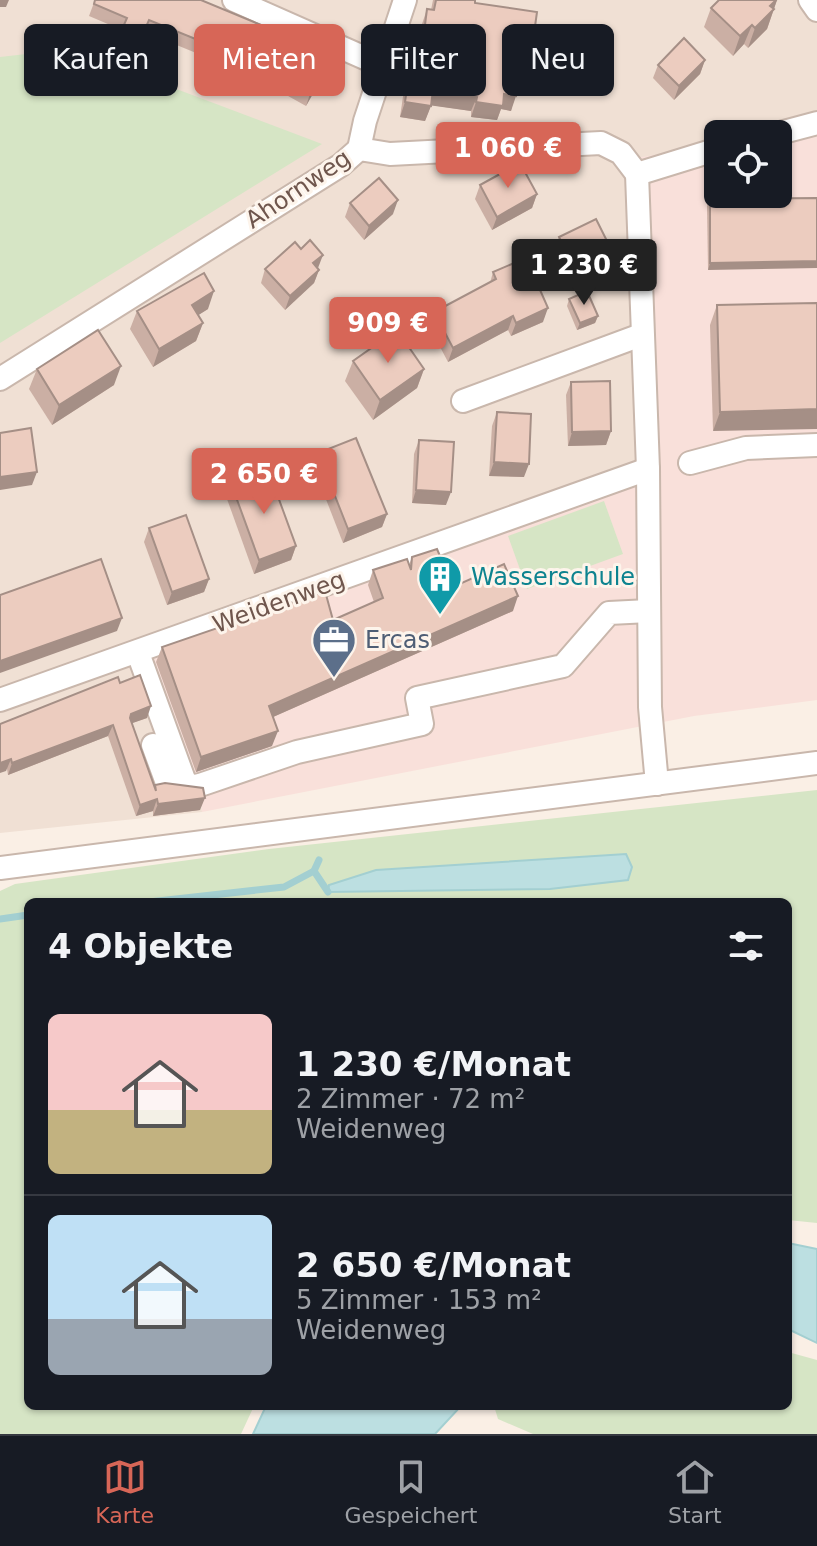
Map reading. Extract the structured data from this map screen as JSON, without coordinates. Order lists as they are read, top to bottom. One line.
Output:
{"streets":{"street":["Ahornweg","Weidenweg"]},"places":{"building":["Wasserschule"],"office":["Ercas"]},"page":{"chip":["Kaufen","Mieten","Filter","Neu"],"price":["1 060 €","1 230 €","909 €","2 650 €"],"heading":"4 Objekte","list":[{"name":"1 230 €/Monat","note":"2 Zimmer · 72 m² · Weidenweg"},{"name":"2 650 €/Monat","note":"5 Zimmer · 153 m² · Weidenweg"}],"tabs":["Karte","Gespeichert","Start"]}}
